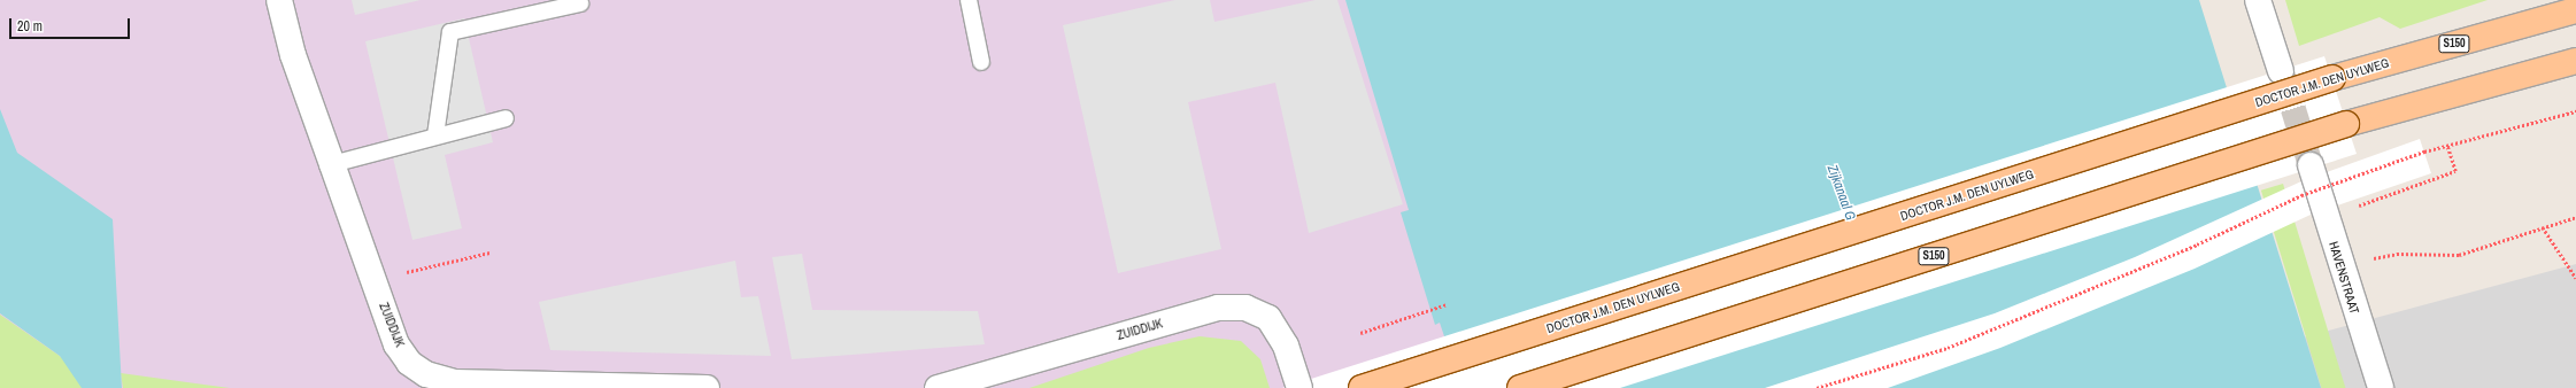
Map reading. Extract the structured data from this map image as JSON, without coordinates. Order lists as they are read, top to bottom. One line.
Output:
{"streets":{"main road":["S150","DOCTOR J.M. DEN UYLWEG"],"street":["HAVENSTRAAT","ZUIDDIJK"]},"water":["Zijkanaal G"],"scale_bar":"20 m"}
